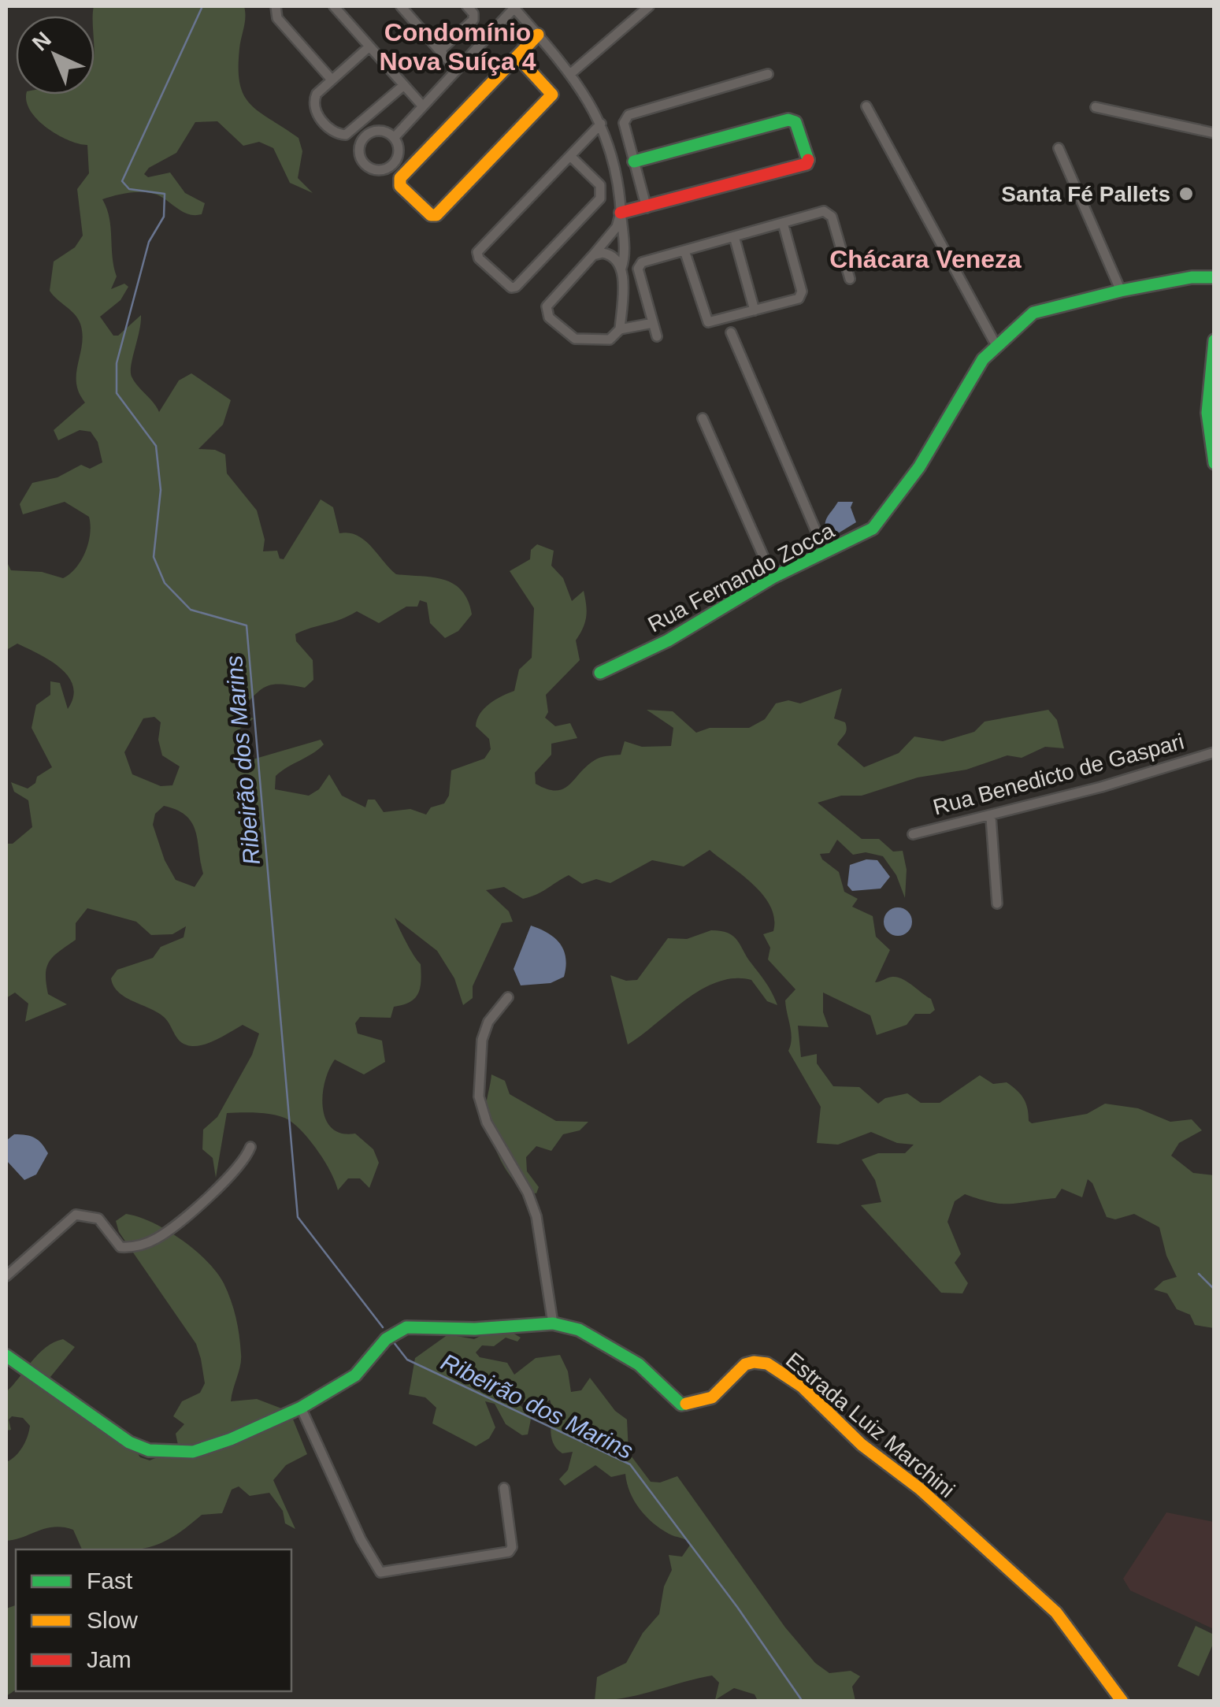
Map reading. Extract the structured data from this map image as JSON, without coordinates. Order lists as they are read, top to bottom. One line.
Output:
{"streets":{"street":["Rua Fernando Zocca","Rua Benedicto de Gaspari","Estrada Luiz Marchini"]},"districts":["Condomínio Nova Suíça 4","Chácara Veneza"],"water":["Ribeirão dos Marins"],"places":["Santa Fé Pallets"],"legend":["Fast","Slow","Jam"],"north":"top left"}
